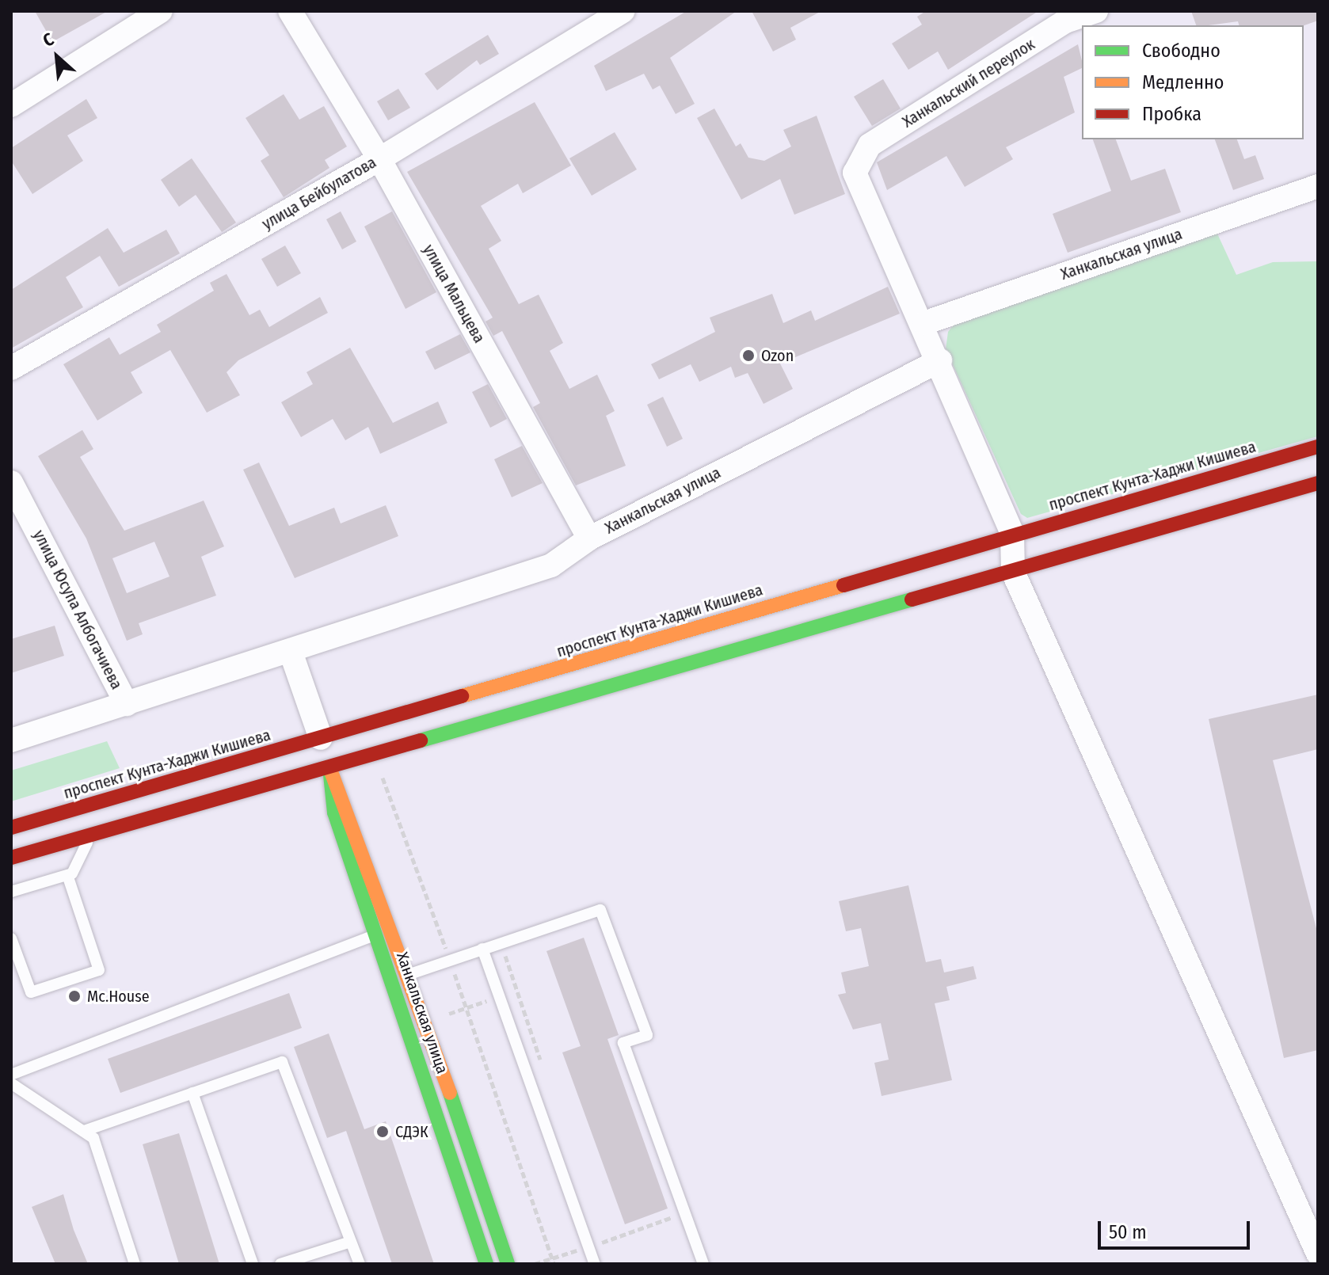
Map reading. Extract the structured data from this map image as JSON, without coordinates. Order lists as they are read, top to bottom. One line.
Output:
{"streets":{"main road":["Ханкальская улица","проспект Кунта-Хаджи Кишиева"],"street":["Ханкальский переулок","улица Бейбулатова","улица Мальцева","улица Юсупа Албогачиева"]},"crossings":[["Ханкальский переулок","Ханкальская улица"],["улица Бейбулатова","улица Мальцева"],["Ханкальская улица","улица Мальцева"],["Ханкальская улица","проспект Кунта-Хаджи Кишиева"]],"places":["Ozon","Mc.House","СДЭК"],"legend":["Свободно","Медленно","Пробка"],"scale_bar":"50 m","north":"top left"}
